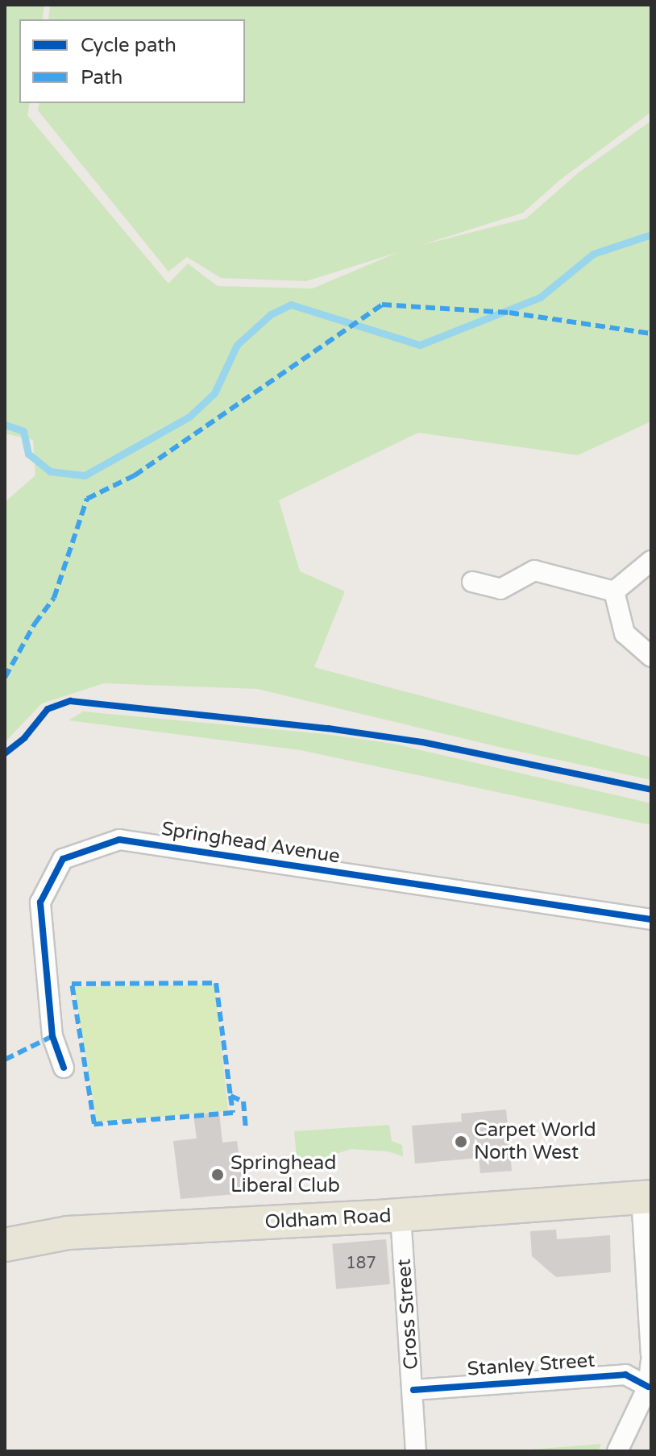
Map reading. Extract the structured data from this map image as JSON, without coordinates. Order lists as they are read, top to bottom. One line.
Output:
{"streets":{"main road":["Oldham Road"],"street":["Springhead Avenue","Cross Street","Stanley Street"]},"crossings":[["Oldham Road","Cross Street"],["Cross Street","Stanley Street"]],"places":["Carpet World North West","Springhead Liberal Club"],"house_numbers":["187"],"legend":["Cycle path","Path"]}
